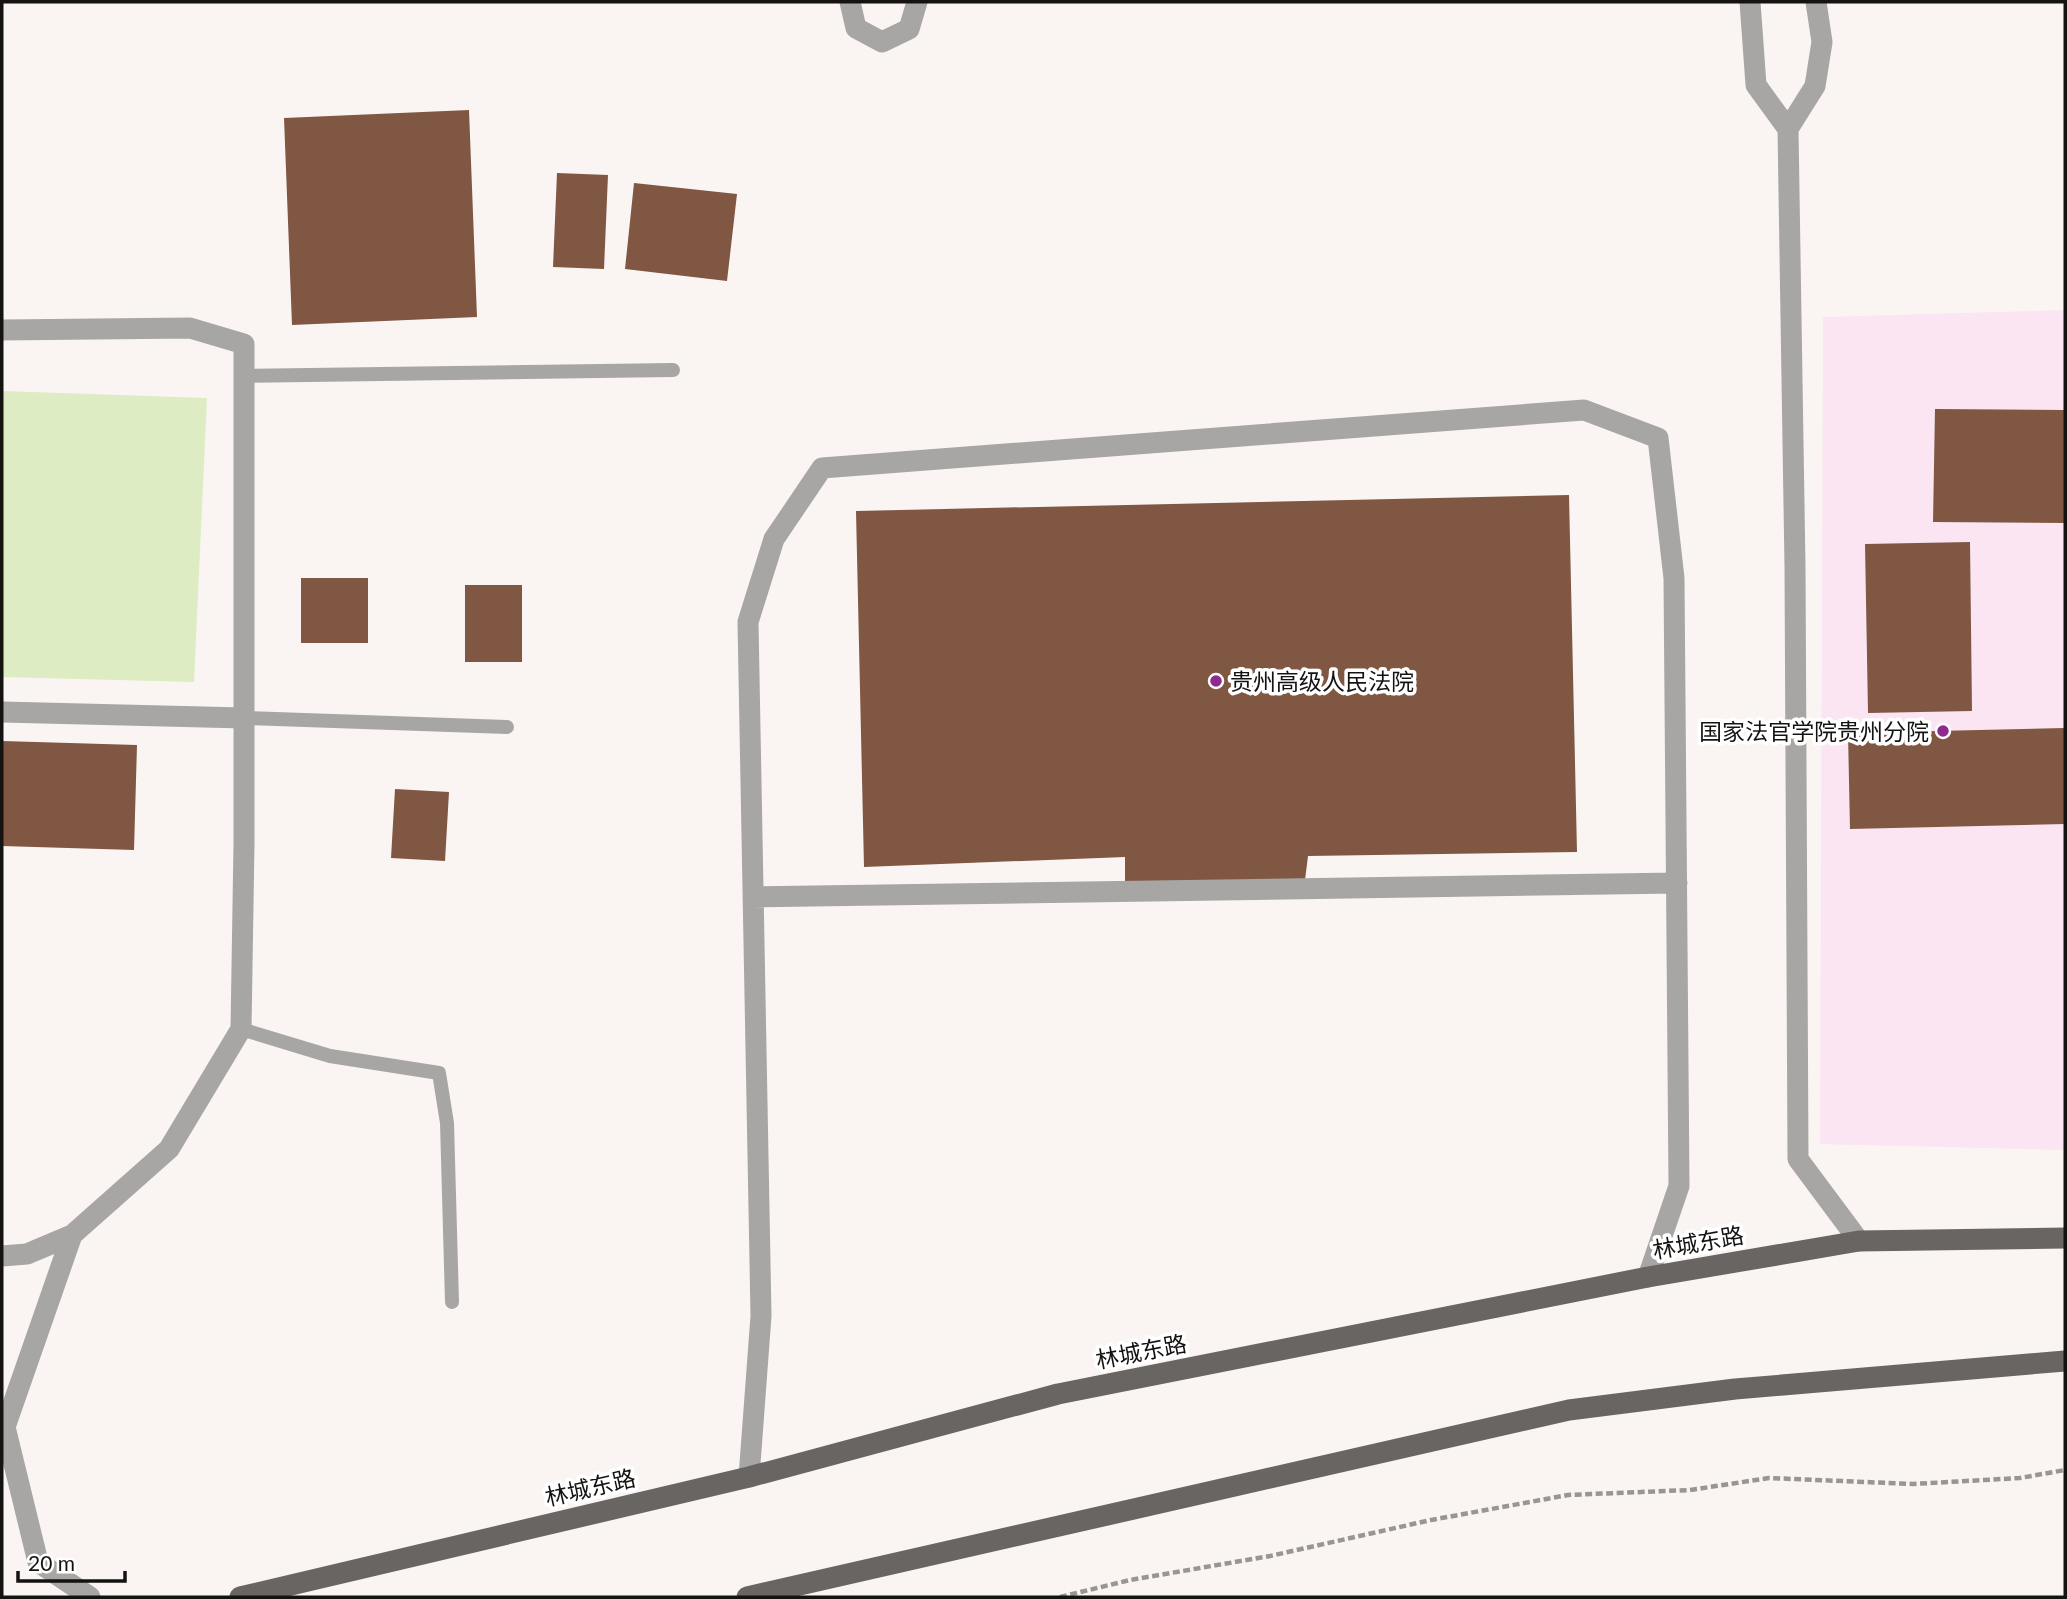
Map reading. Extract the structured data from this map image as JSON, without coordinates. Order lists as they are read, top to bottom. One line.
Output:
{"streets":{"main road":["林城东路"]},"places":["贵州高级人民法院","国家法官学院贵州分院"],"scale_bar":"20 m"}
